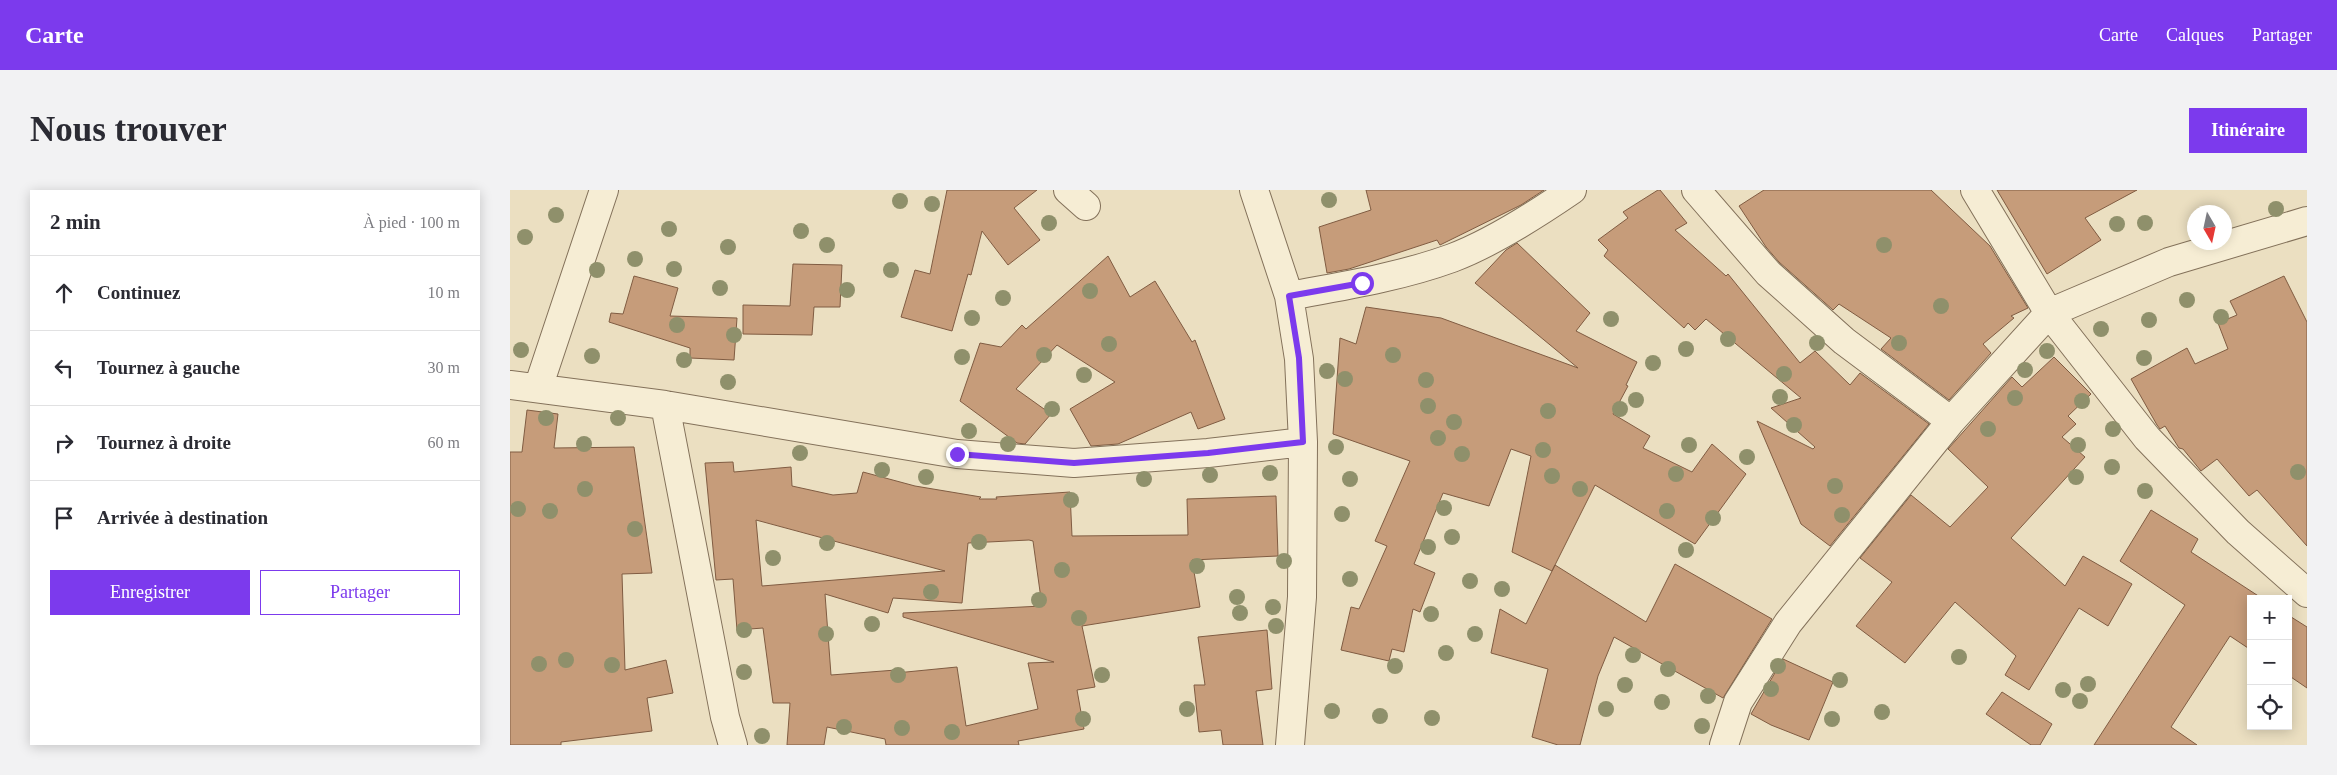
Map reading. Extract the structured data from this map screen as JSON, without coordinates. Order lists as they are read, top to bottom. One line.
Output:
{"north":"bottom","page":{"header":"Carte","nav":["Carte","Calques","Partager"],"buttons":["Itinéraire",["Enregistrer","Partager"]],"title":"Nous trouver","heading":["2 min","À pied · 100 m"],"list":[["Continuez","10 m"],["Tournez à gauche","30 m"],["Tournez à droite","60 m"],"Arrivée à destination"],"map_buttons":["+","−"]}}
